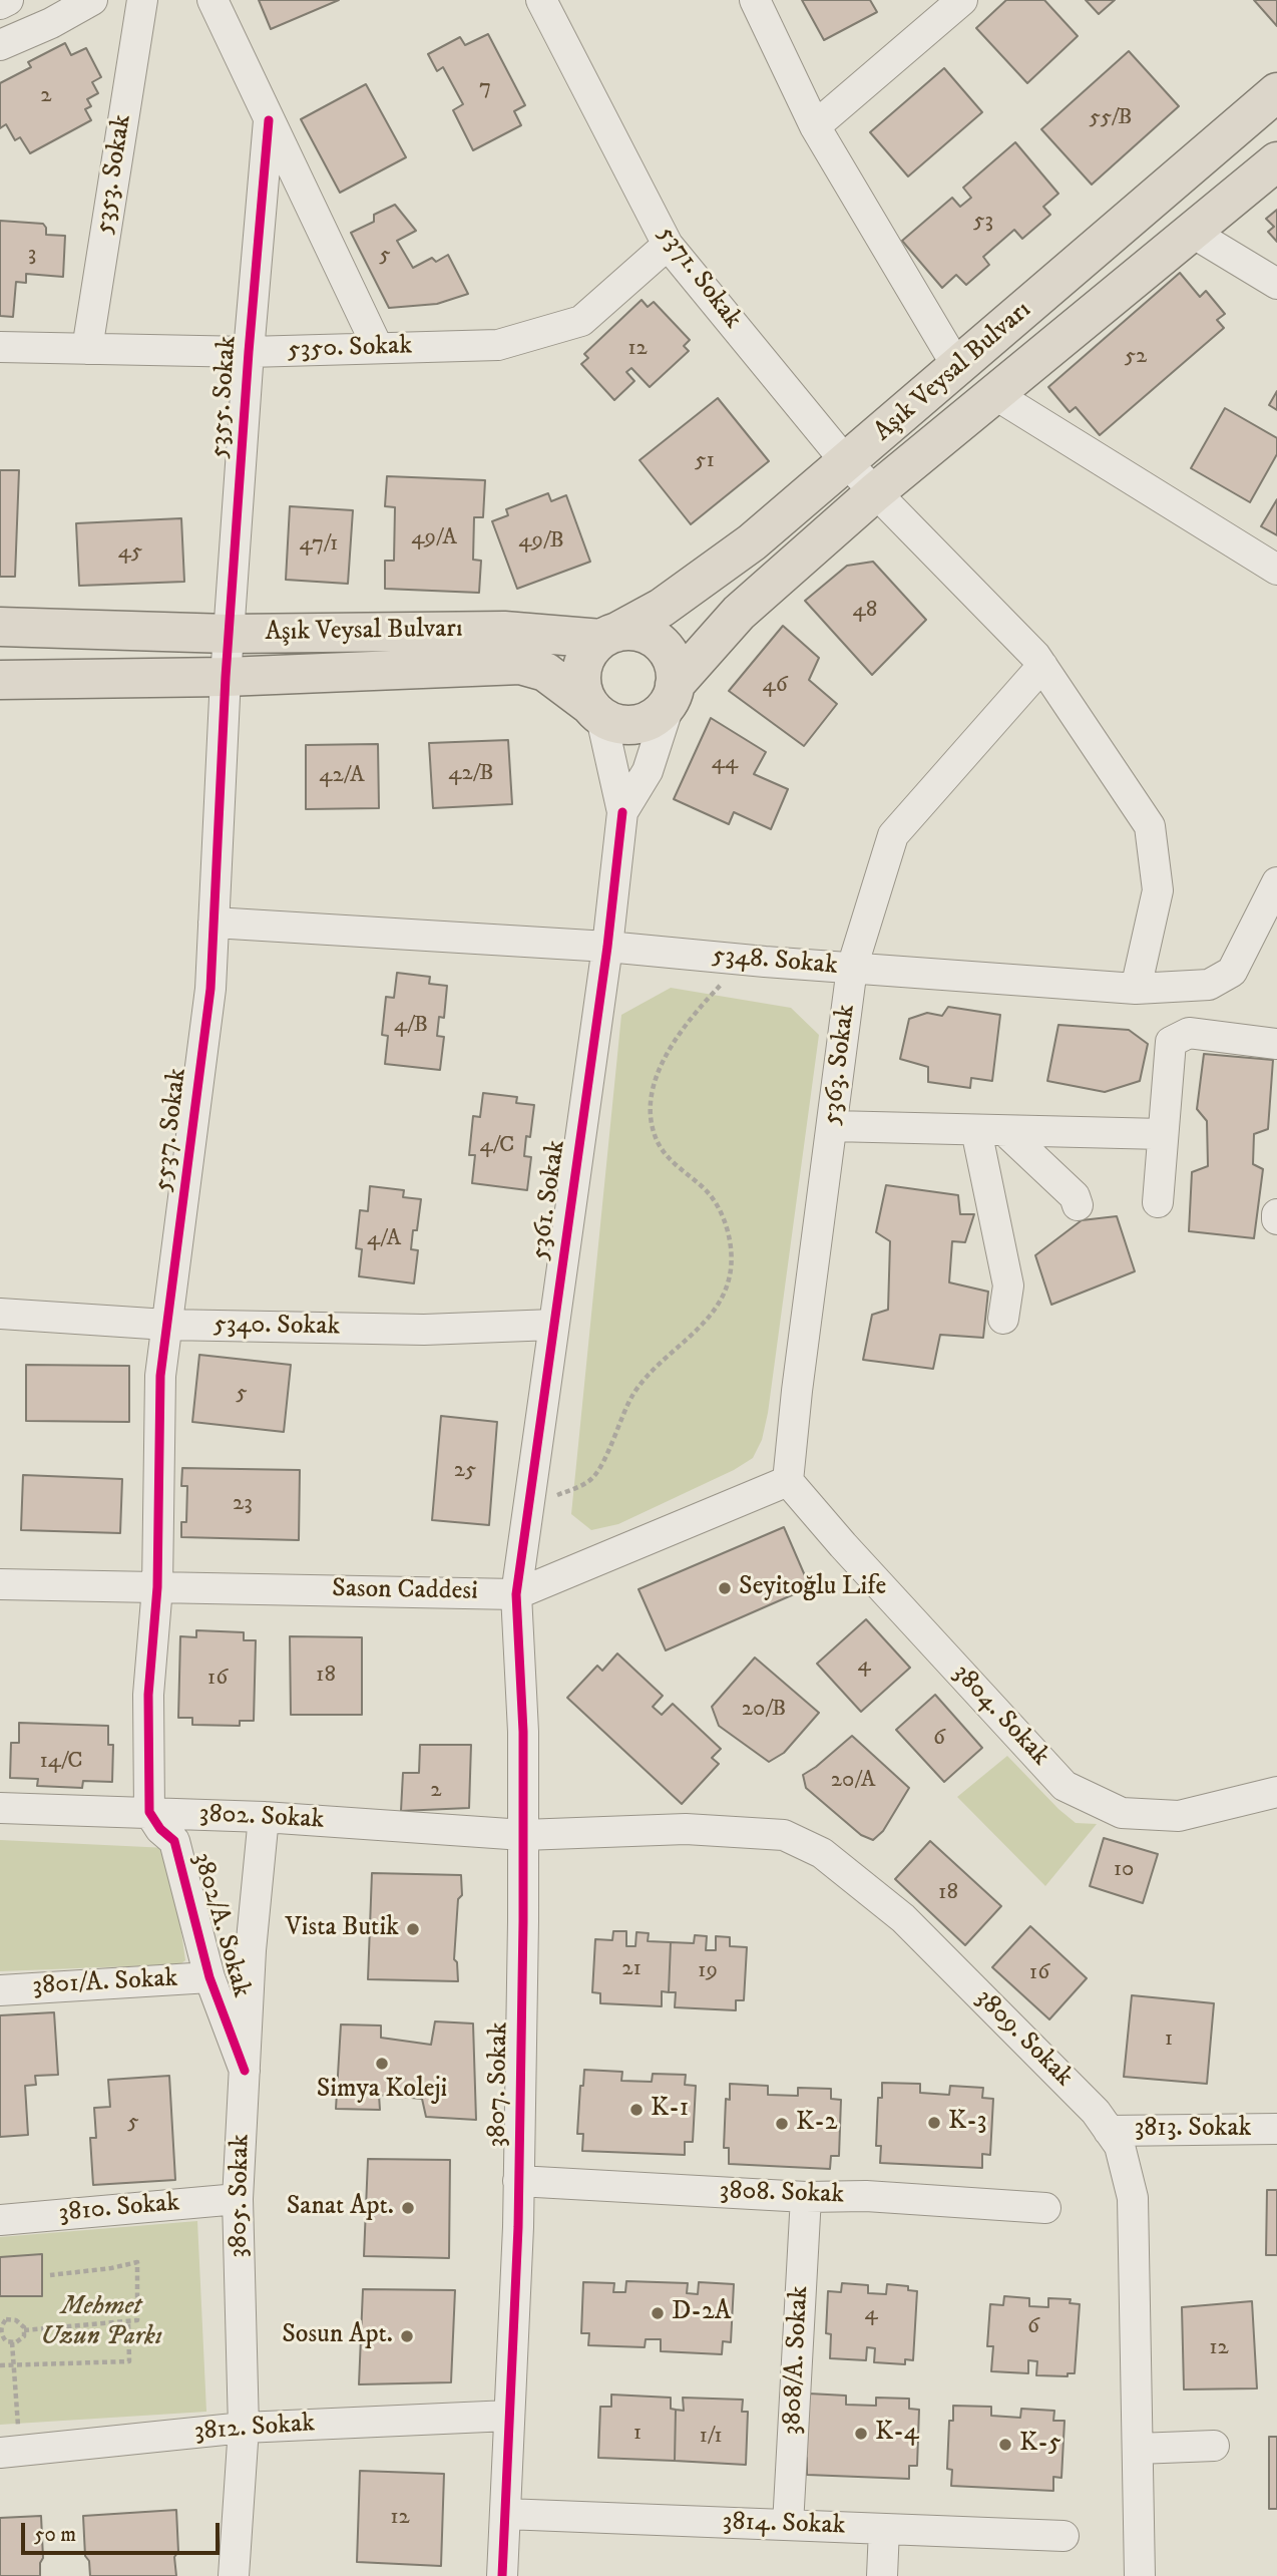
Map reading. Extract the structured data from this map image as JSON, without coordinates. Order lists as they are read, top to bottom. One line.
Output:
{"streets":{"main road":["Aşık Veysal Bulvarı"],"street":["5353. Sokak","5371. Sokak","5350. Sokak","5355. Sokak","5348. Sokak","5363. Sokak","5537. Sokak","5361. Sokak","5340. Sokak","Sason Caddesi","3804. Sokak","3802. Sokak","3802/A. Sokak","3801/A. Sokak","3809. Sokak","3807. Sokak","3813. Sokak","3808. Sokak","3805. Sokak","3810. Sokak","3808/A. Sokak","3812. Sokak","3814. Sokak"]},"crossings":[["5353. Sokak","5350. Sokak"],["5371. Sokak","5350. Sokak"],["5371. Sokak","Aşık Veysal Bulvarı"],["5371. Sokak","5348. Sokak"],["5371. Sokak","5363. Sokak"],["5350. Sokak","5355. Sokak"],["Aşık Veysal Bulvarı","5355. Sokak"],["Aşık Veysal Bulvarı","5537. Sokak"],["5355. Sokak","5537. Sokak"],["5348. Sokak","5363. Sokak"],["5348. Sokak","5537. Sokak"],["5348. Sokak","5361. Sokak"],["5363. Sokak","Sason Caddesi"],["5363. Sokak","3804. Sokak"],["5537. Sokak","5340. Sokak"],["5537. Sokak","Sason Caddesi"],["5361. Sokak","5340. Sokak"],["5361. Sokak","Sason Caddesi"],["5361. Sokak","3807. Sokak"],["Sason Caddesi","3804. Sokak"],["Sason Caddesi","3807. Sokak"],["3802. Sokak","3802/A. Sokak"],["3802. Sokak","3809. Sokak"],["3802. Sokak","3807. Sokak"],["3802. Sokak","3805. Sokak"],["3802/A. Sokak","3801/A. Sokak"],["3802/A. Sokak","3805. Sokak"],["3809. Sokak","3807. Sokak"],["3809. Sokak","3813. Sokak"],["3807. Sokak","3808. Sokak"],["3807. Sokak","3812. Sokak"],["3807. Sokak","3814. Sokak"],["3808. Sokak","3808/A. Sokak"],["3805. Sokak","3810. Sokak"],["3805. Sokak","3812. Sokak"],["3808/A. Sokak","3814. Sokak"]],"parks":["Mehmet Uzun Parkı"],"places":["Seyitoğlu Life","Vista Butik","Simya Koleji","K-1","K-3","K-2","Sanat Apt.","D-2A","Sosun Apt.","K-4","K-5"],"house_numbers":["7","2","55/B","53","3","5","12","52","51","49/A","49/B","47/1","45","48","46","44","42/B","42/A","4/B","4/C","4/A","5","25","23","4","18","16","20/B","6","14/C","20/A","2","10","18","21","19","16","1","5","4","6","12","1","1/1","12"],"scale_bar":"50 m"}
